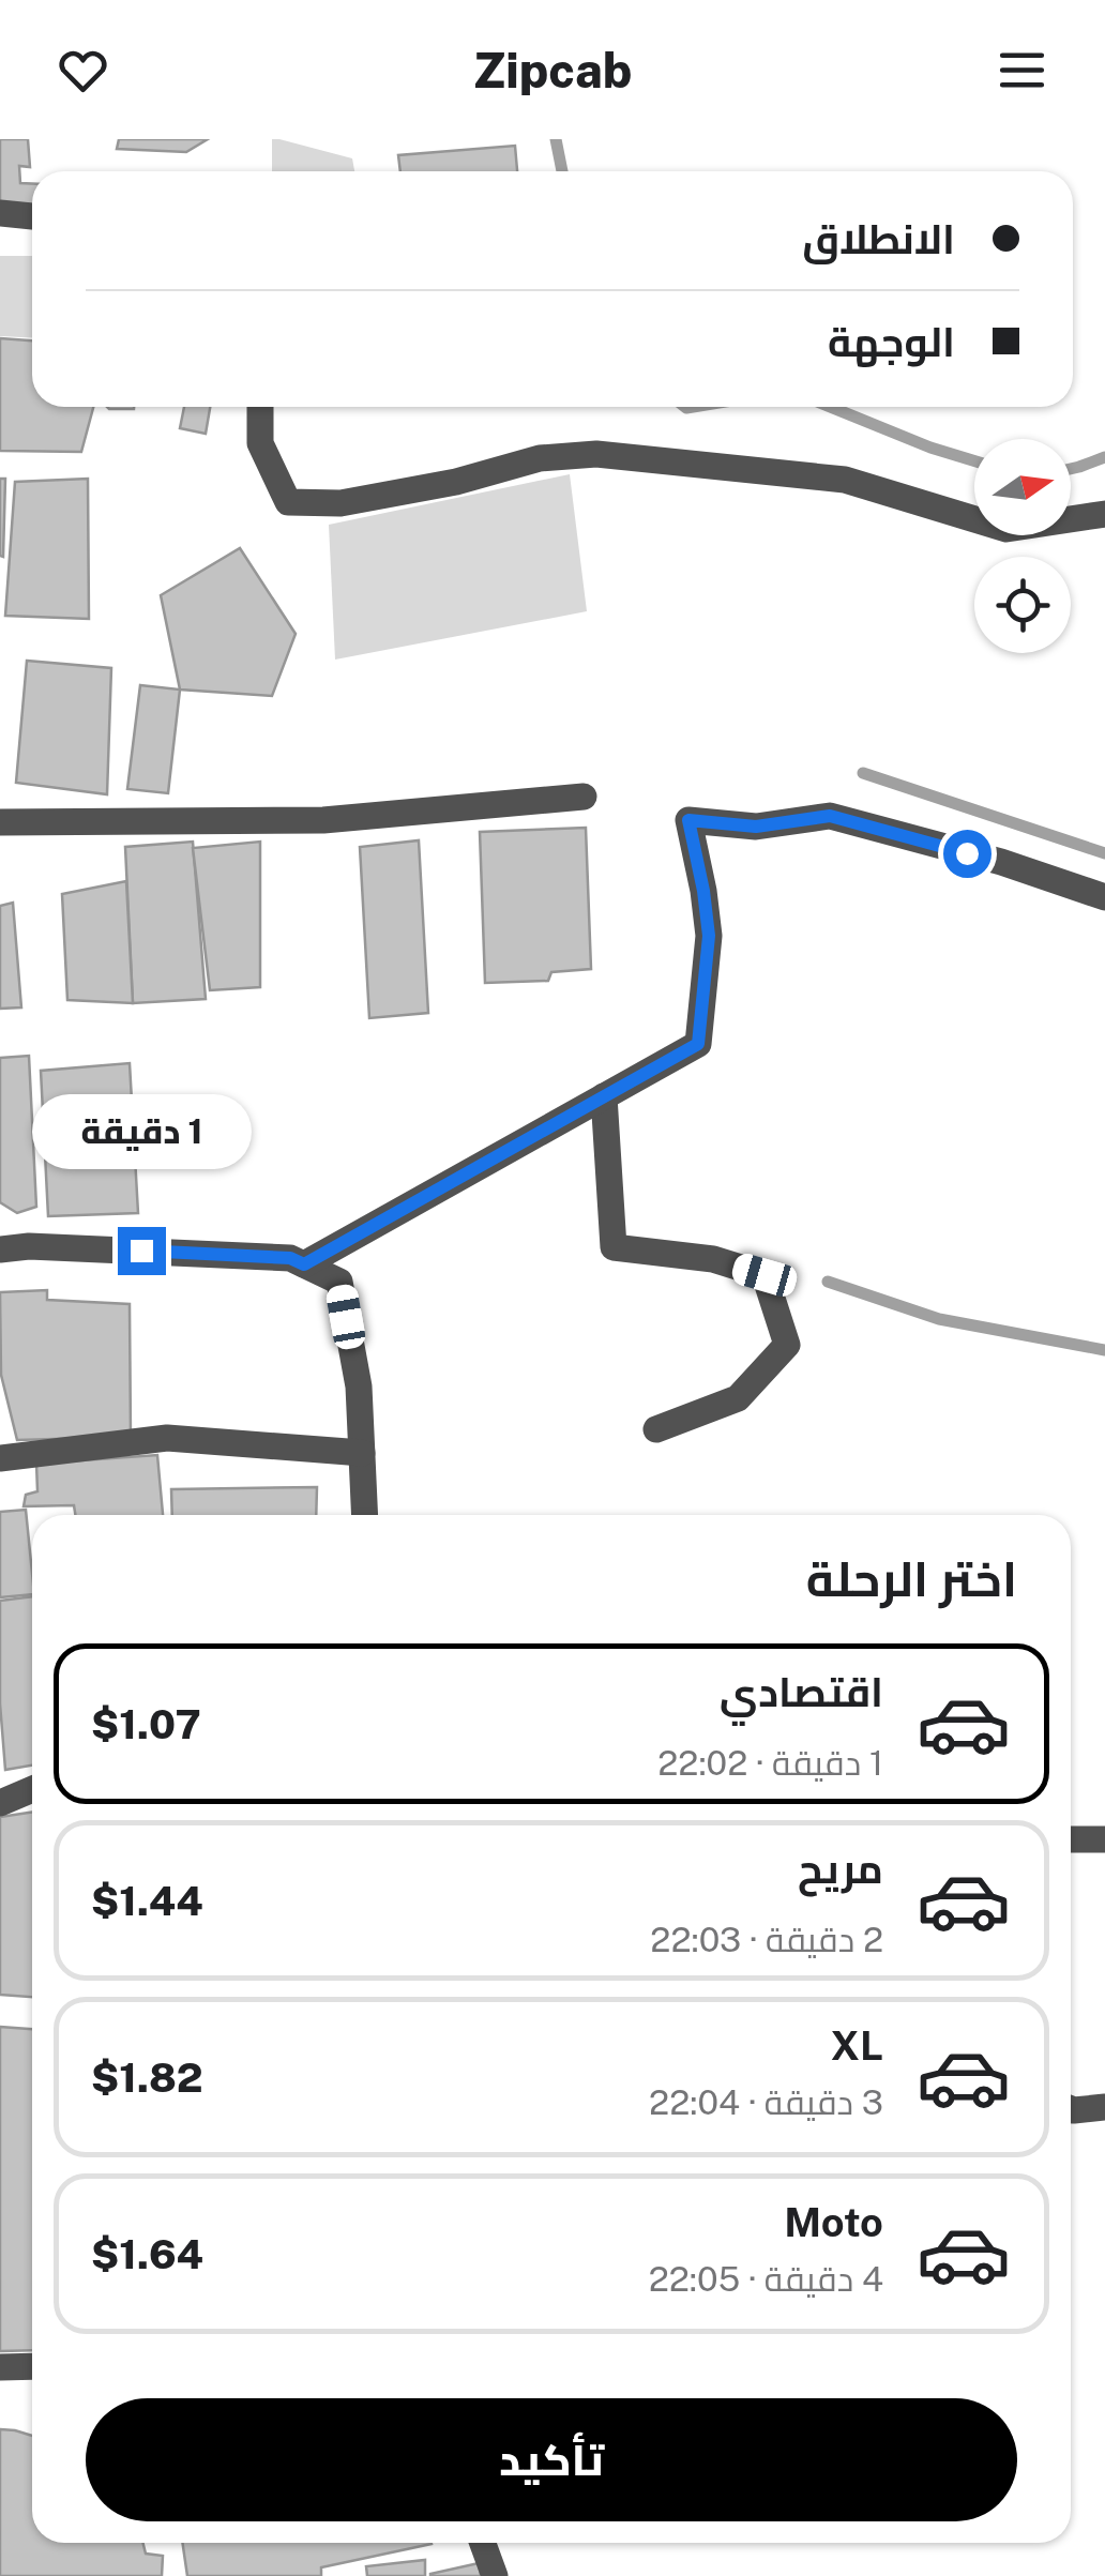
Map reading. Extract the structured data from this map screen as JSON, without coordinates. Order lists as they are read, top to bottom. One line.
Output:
{"north":"right","page":{"header":"Zipcab","banner":["الانطلاق","الوجهة"],"bubble":"1 دقيقة","heading":"اختر الرحلة","list":[{"name":"اقتصادي","note":"1 دقيقة · 22:02","value":"$1.07"},{"name":"مريح","note":"2 دقيقة · 22:03","value":"$1.44"},{"name":"XL","note":"3 دقيقة · 22:04","value":"$1.82"},{"name":"Moto","note":"4 دقيقة · 22:05","value":"$1.64"}],"buttons":"تأكيد"}}
